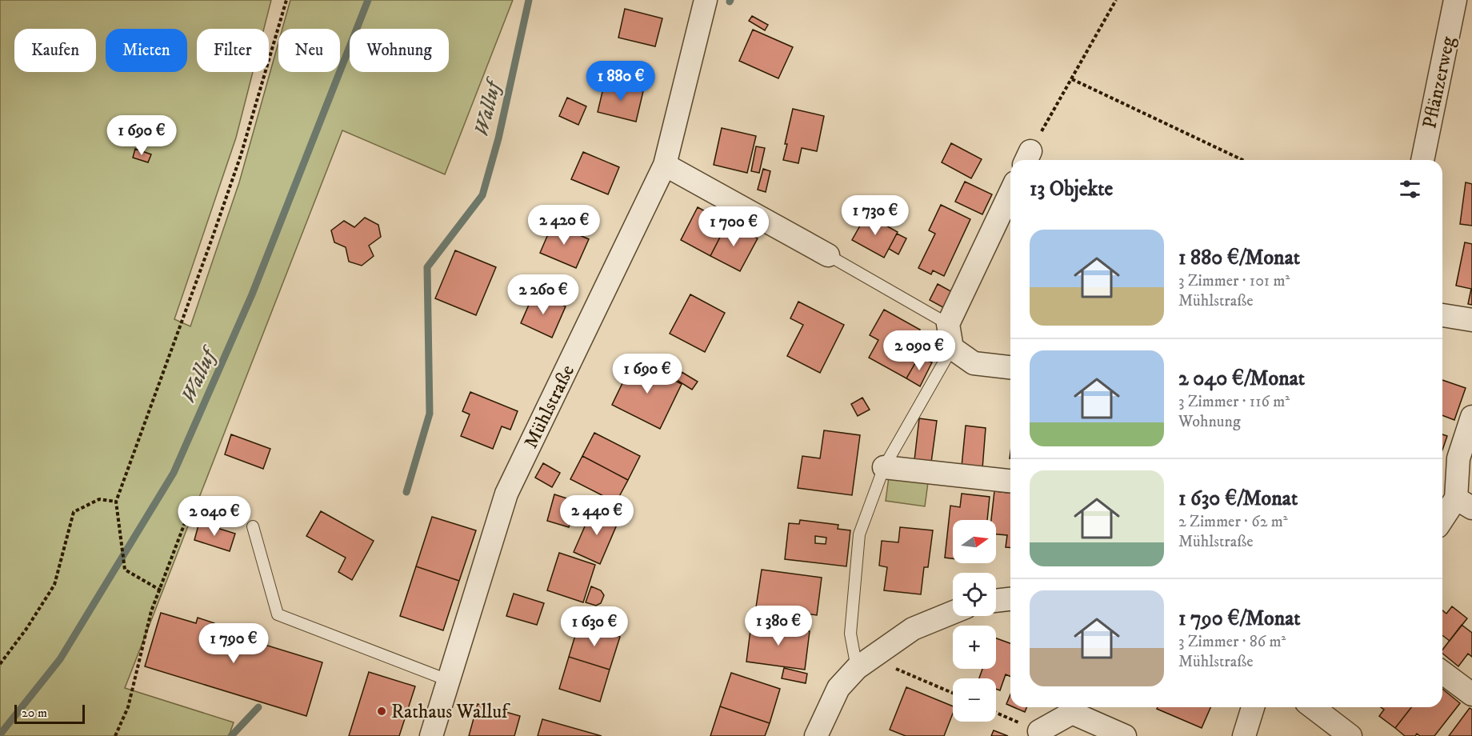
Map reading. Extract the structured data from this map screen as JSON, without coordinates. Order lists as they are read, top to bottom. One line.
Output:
{"streets":{"street":["Pflänzerweg","Mühlstraße"]},"water":["Walluf"],"places":["Rathaus Walluf"],"scale_bar":"20 m","north":"right","page":{"chip":["Kaufen","Mieten","Filter","Neu","Wohnung"],"price":["1 880 €","1 690 €","1 730 €","2 420 €","1 700 €","2 260 €","2 090 €","1 690 €","2 440 €","2 040 €","1 380 €","1 630 €","1 790 €"],"heading":"13 Objekte","list":[{"name":"1 880 €/Monat","note":"3 Zimmer · 101 m² · Mühlstraße"},{"name":"2 040 €/Monat","note":"3 Zimmer · 116 m² · Wohnung"},{"name":"1 630 €/Monat","note":"2 Zimmer · 62 m² · Mühlstraße"},{"name":"1 790 €/Monat","note":"3 Zimmer · 86 m² · Mühlstraße"}],"map_buttons":["+","−"],"scale":"20 m"}}
